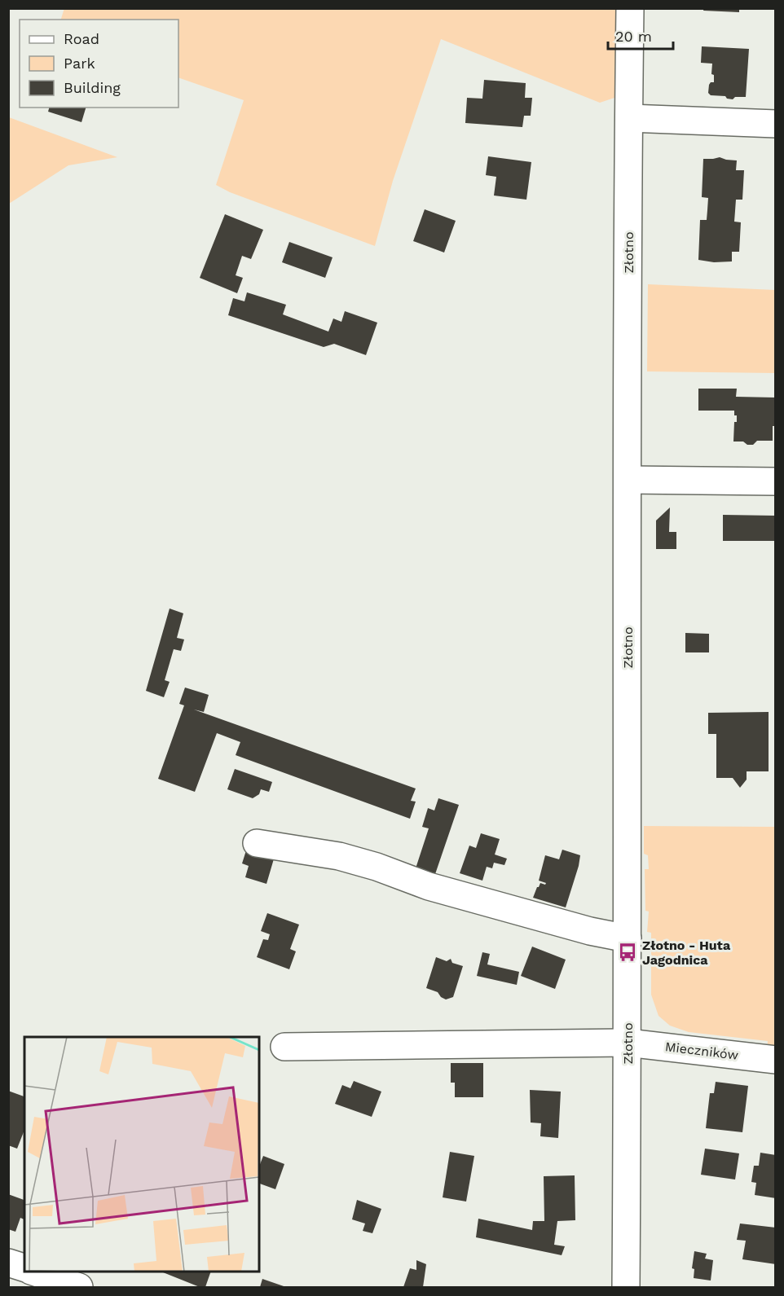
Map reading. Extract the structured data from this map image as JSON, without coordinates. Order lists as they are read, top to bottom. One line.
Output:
{"streets":{"street":["Złotno","Mieczników"]},"crossings":[["Złotno","Mieczników"]],"places":{"bus stop":["Złotno - Huta Jagodnica"]},"legend":["Road","Park","Building"],"scale_bar":"20 m"}
